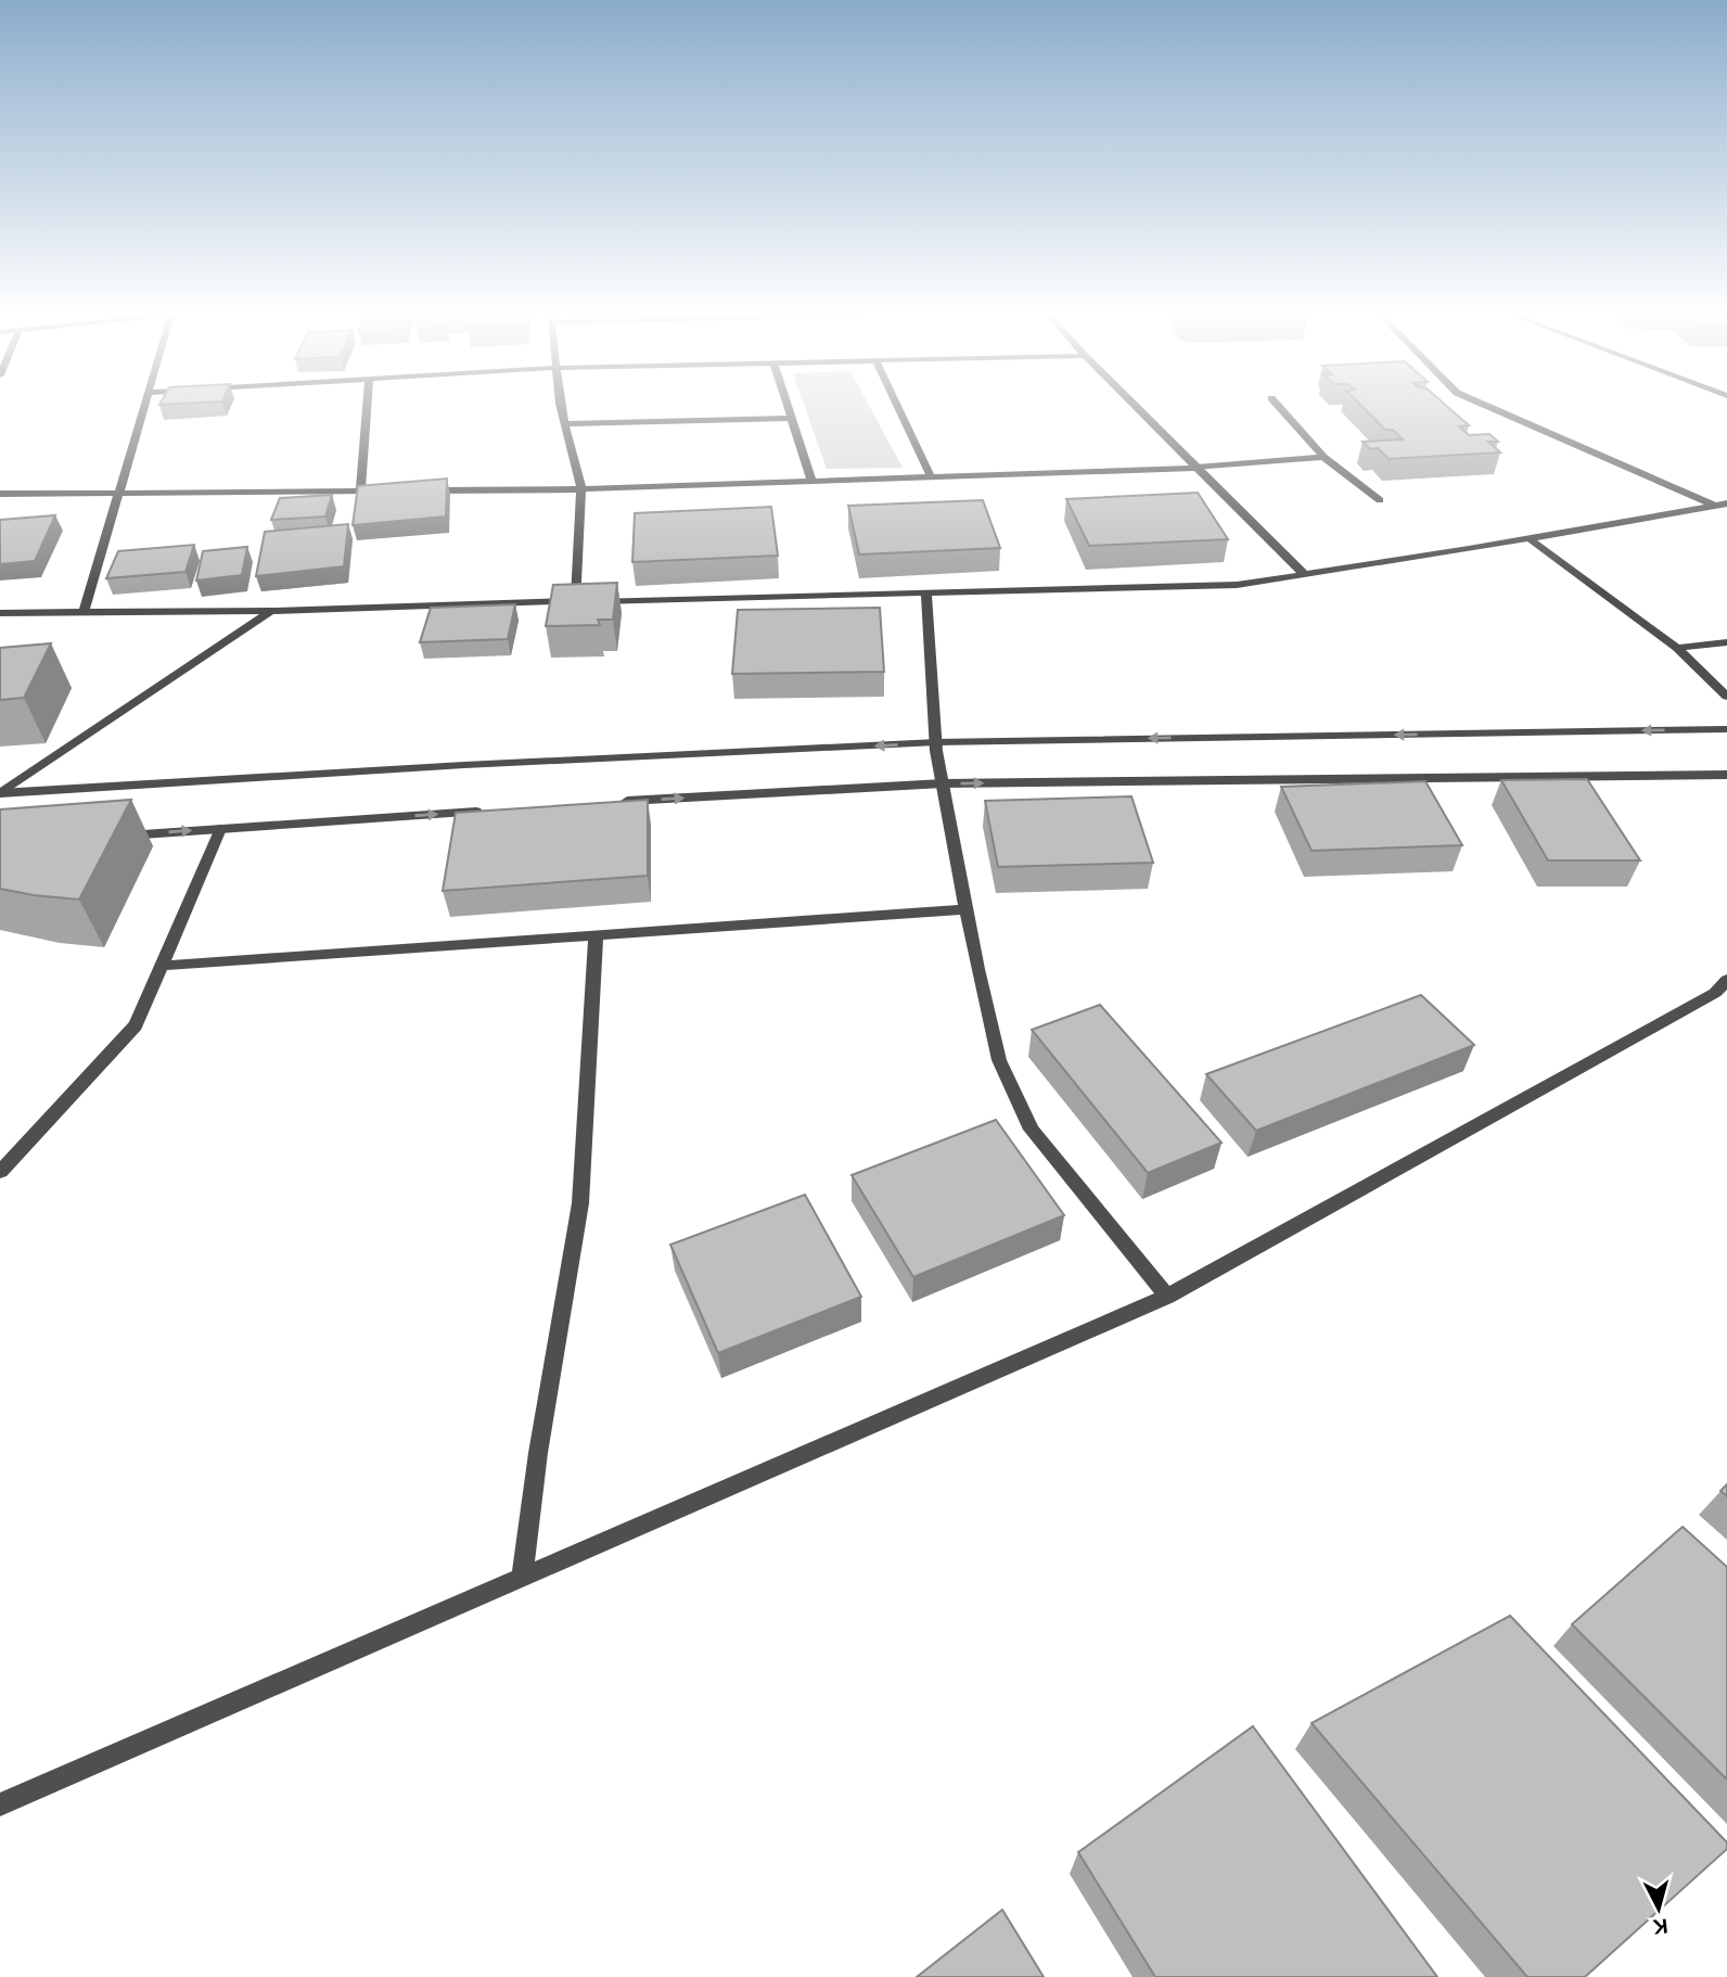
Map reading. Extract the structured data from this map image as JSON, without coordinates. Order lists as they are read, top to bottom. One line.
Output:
{"north":"bottom"}
